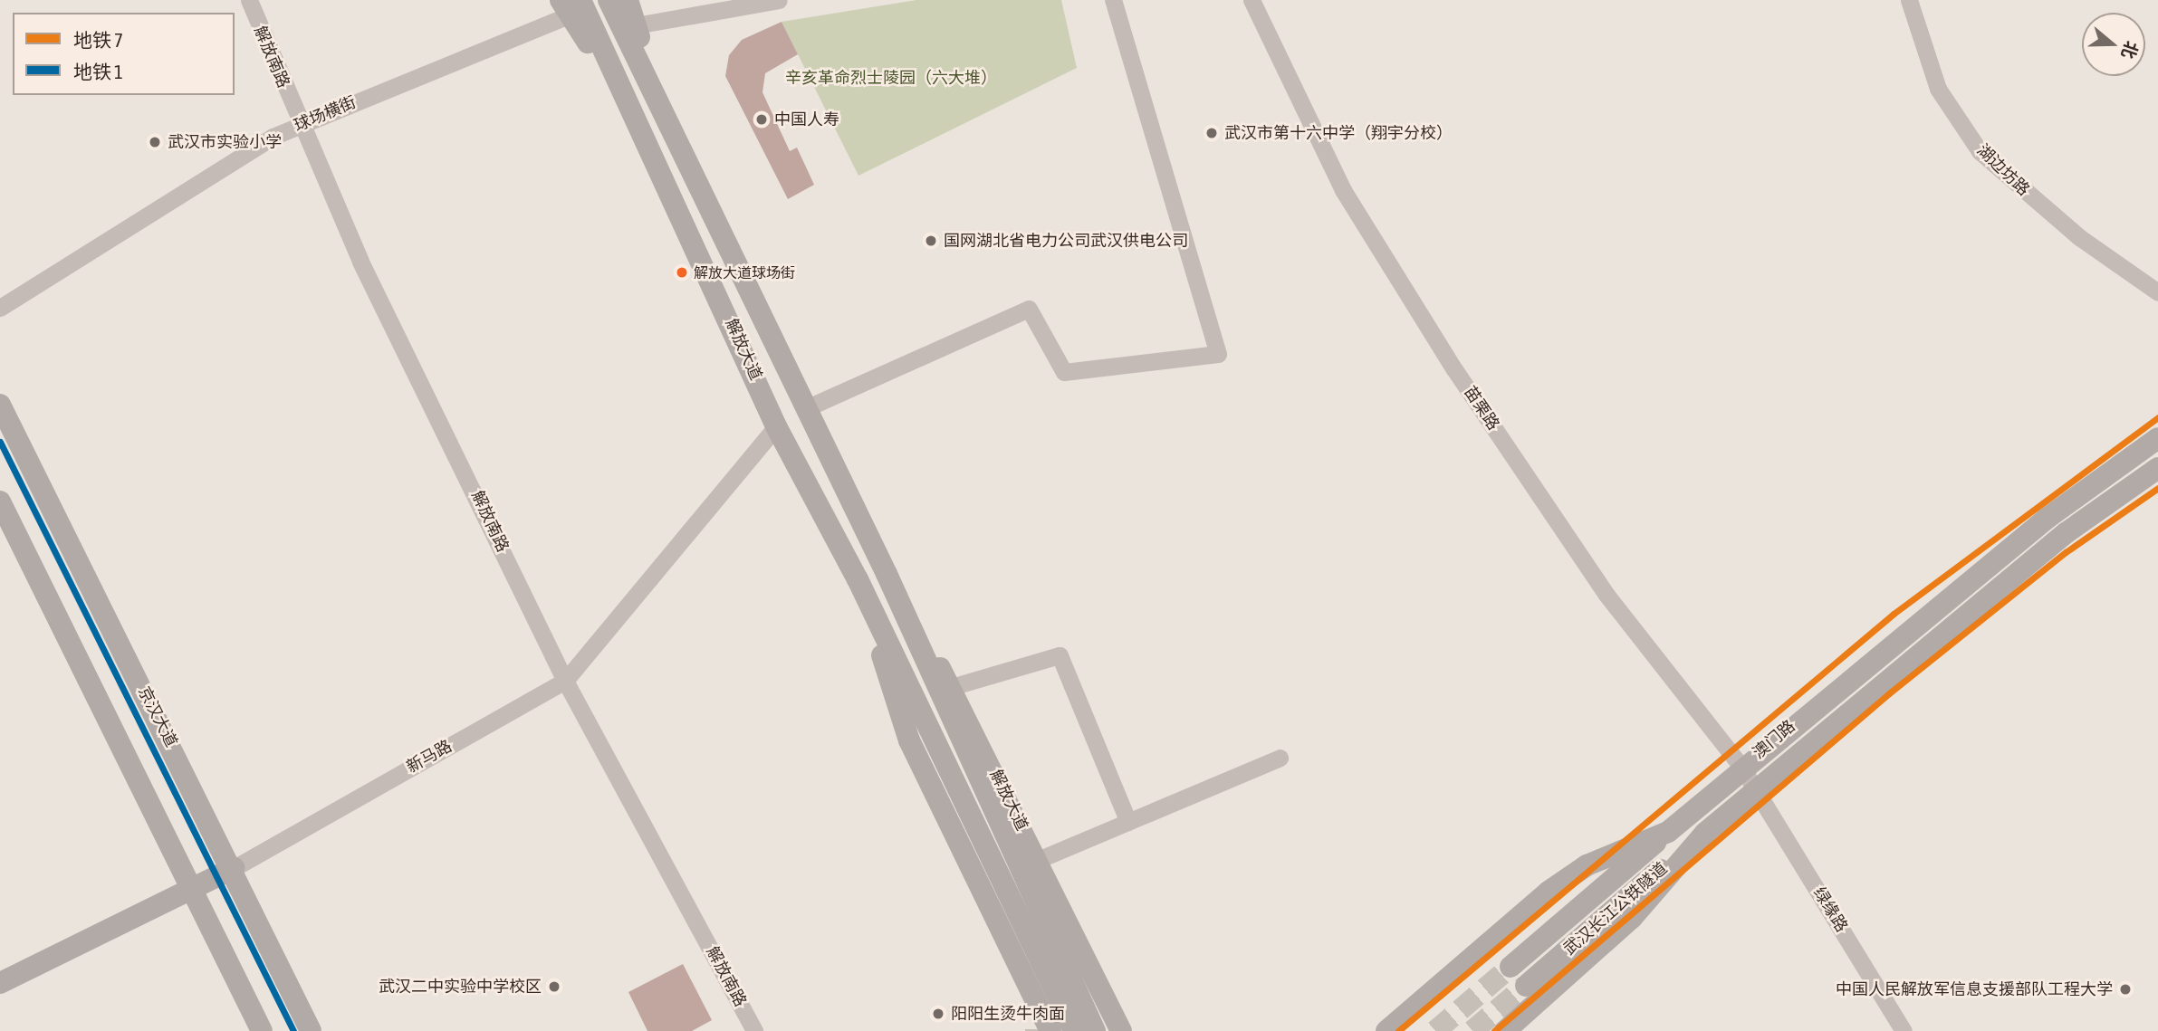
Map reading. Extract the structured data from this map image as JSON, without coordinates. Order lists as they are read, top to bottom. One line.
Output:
{"streets":{"main road":["解放大道","京汉大道","澳门路","新马路","武汉长江公铁隧道"],"street":["解放南路","球场横街","湖边坊路","苗栗路","绿缘路"]},"crossings":[["解放南路","球场横街"],["解放南路","新马路"],["球场横街","解放大道"],["解放大道","新马路"],["苗栗路","澳门路"],["苗栗路","绿缘路"],["京汉大道","新马路"],["澳门路","武汉长江公铁隧道"],["澳门路","绿缘路"]],"parks":["辛亥革命烈士陵园（六大堆）"],"places":["中国人寿","武汉市第十六中学（翔宇分校）","武汉市实验小学","国网湖北省电力公司武汉供电公司","解放大道球场街","武汉二中实验中学校区","中国人民解放军信息支援部队工程大学","阳阳生烫牛肉面"],"lines":["metro line 7","metro line 1"],"legend":["地铁 7","地铁 1"],"north":"right"}
